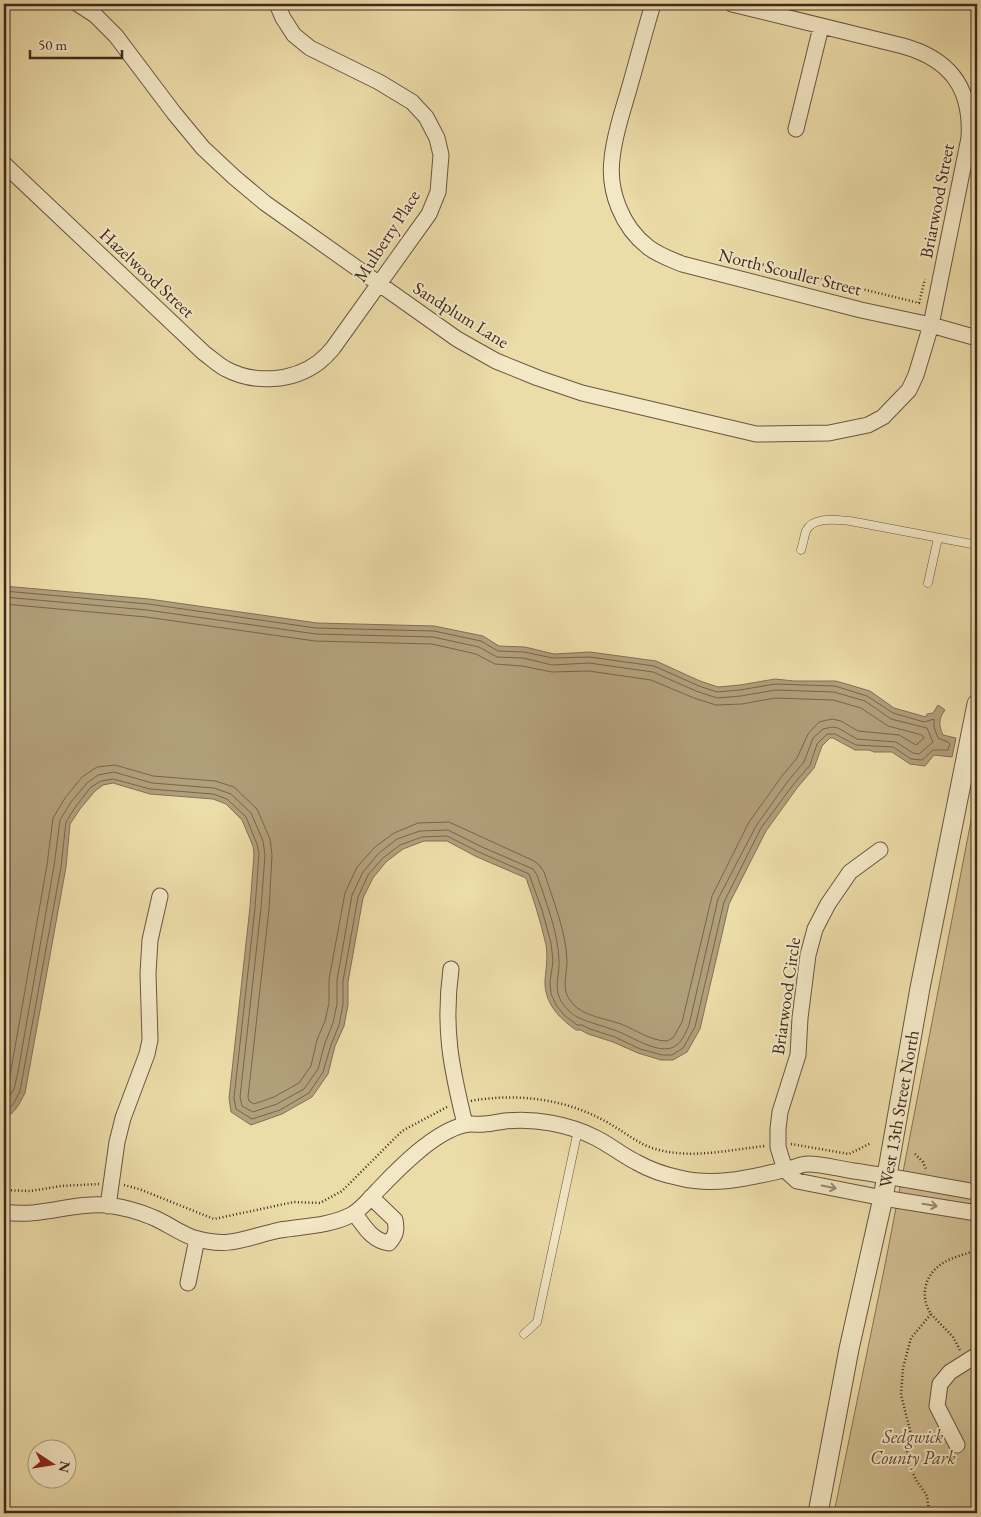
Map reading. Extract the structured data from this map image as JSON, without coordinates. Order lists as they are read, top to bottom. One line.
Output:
{"streets":{"street":["Briarwood Street","Mulberry Place","North Scouller Street","Hazelwood Street","Sandplum Lane","Briarwood Circle","West 13th Street North"]},"crossings":[["Briarwood Street","North Scouller Street"],["Briarwood Street","Sandplum Lane"],["Mulberry Place","Hazelwood Street"],["Mulberry Place","Sandplum Lane"],["North Scouller Street","Sandplum Lane"]],"parks":["Sedgwick County Park"],"scale_bar":"50 m","north":"right"}
